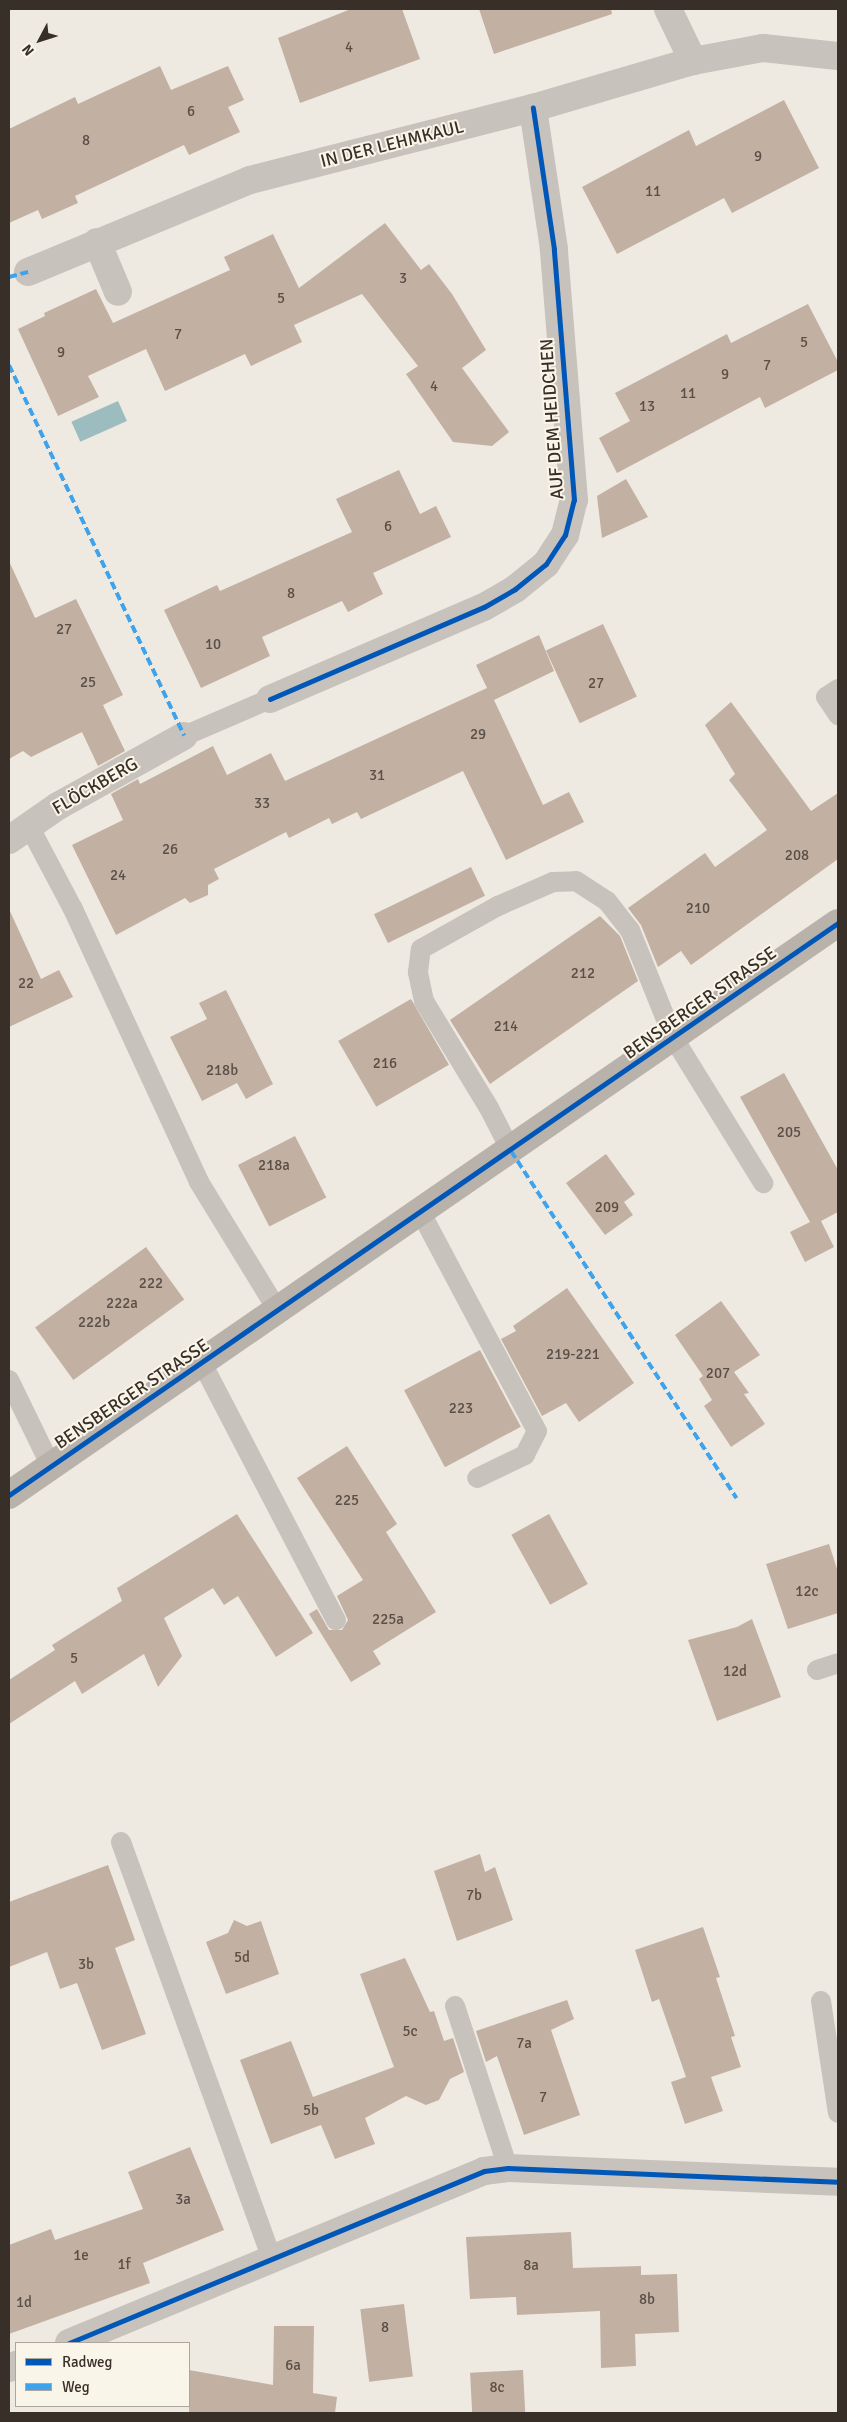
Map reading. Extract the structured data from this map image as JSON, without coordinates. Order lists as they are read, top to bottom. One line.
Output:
{"streets":{"main road":["BENSBERGER STRASSE"],"street":["IN DER LEHMKAUL","AUF DEM HEIDCHEN","FLÖCKBERG"]},"crossings":[["IN DER LEHMKAUL","AUF DEM HEIDCHEN"]],"house_numbers":["4","6","8","9","11","3","5","7","5","9","7","9","4","11","13","6","8","27","10","25","27","29","31","33","26","208","24","210","212","22","214","216","218b","205","218a","209","222","222a","222b","219-221","207","223","225","12c","225a","5","12d","7b","5d","3b","5c","7a","7","5b","3a","1e","1f","8a","8b","1d","8","6a","8c"],"legend":["Radweg","Weg"],"north":"bottom left"}
